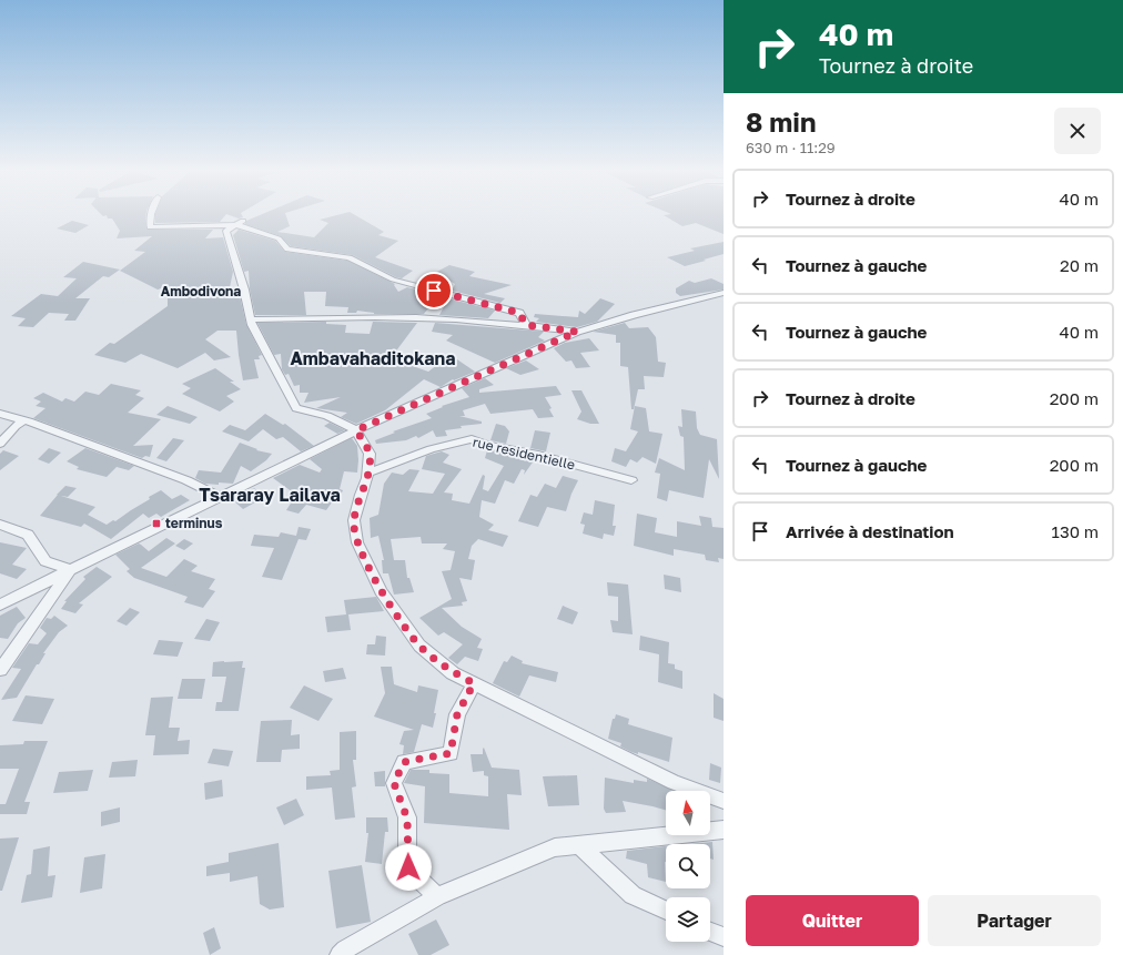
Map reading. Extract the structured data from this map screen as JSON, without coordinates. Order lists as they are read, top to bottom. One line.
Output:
{"streets":{"street":["rue residentielle"]},"districts":["Ambodivona","Ambavahaditokana","Tsararay Lailava"],"places":{"transit":["terminus"]},"north":"top","page":{"turn":["40 m","Tournez à droite"],"heading":["8 min","630 m · 11:29"],"list":[{"name":"Tournez à droite","value":"40 m"},{"name":"Tournez à gauche","value":"20 m"},{"name":"Tournez à gauche","value":"40 m"},{"name":"Tournez à droite","value":"200 m"},{"name":"Tournez à gauche","value":"200 m"},{"name":"Arrivée à destination","value":"130 m"}],"buttons":["Quitter","Partager"]}}
